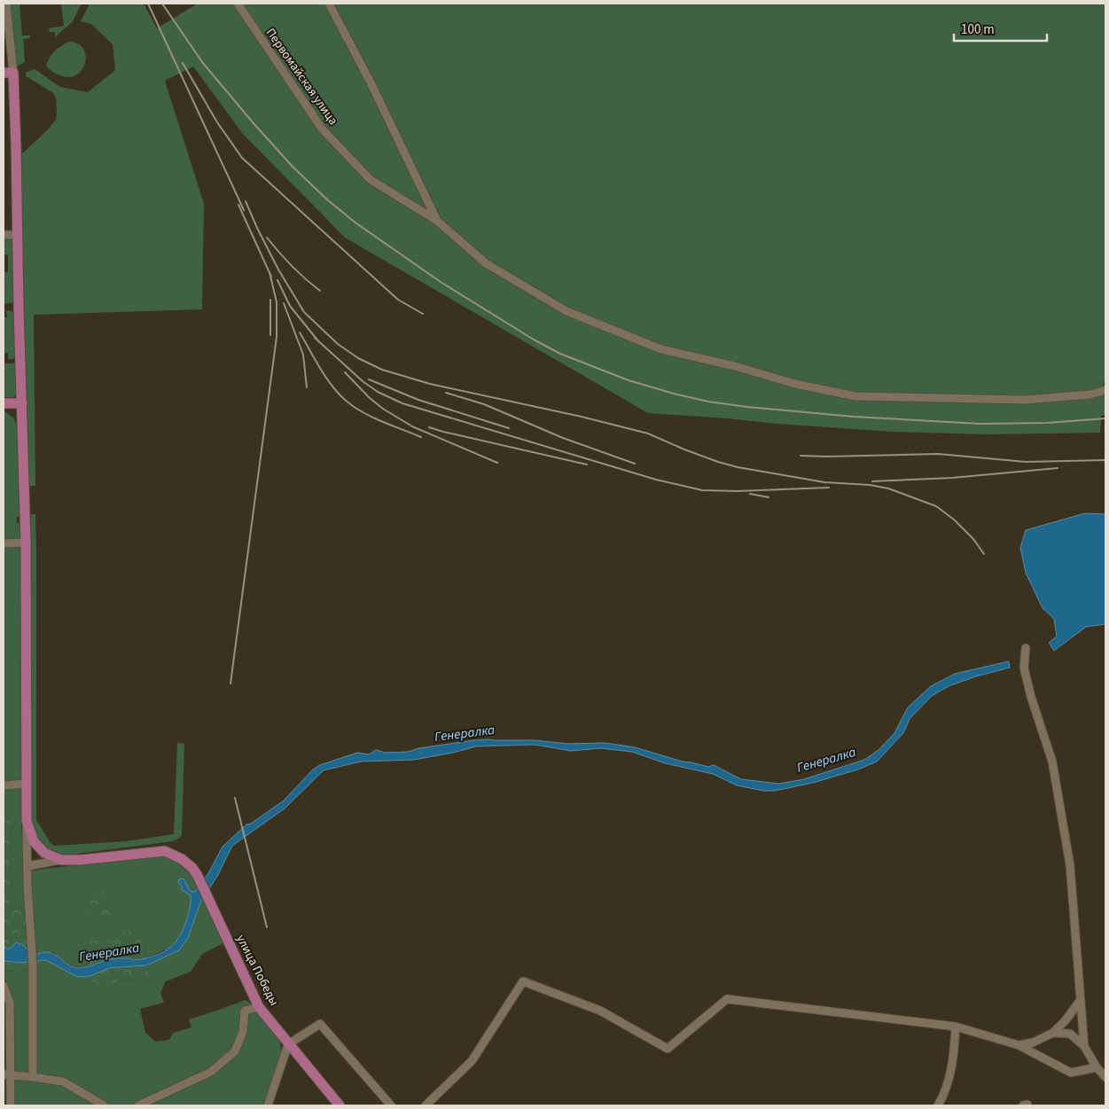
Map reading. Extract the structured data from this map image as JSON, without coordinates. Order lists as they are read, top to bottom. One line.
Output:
{"streets":{"main road":["улица Победы"],"street":["Первомайская улица"]},"water":["Генералка"],"scale_bar":"100 m"}
